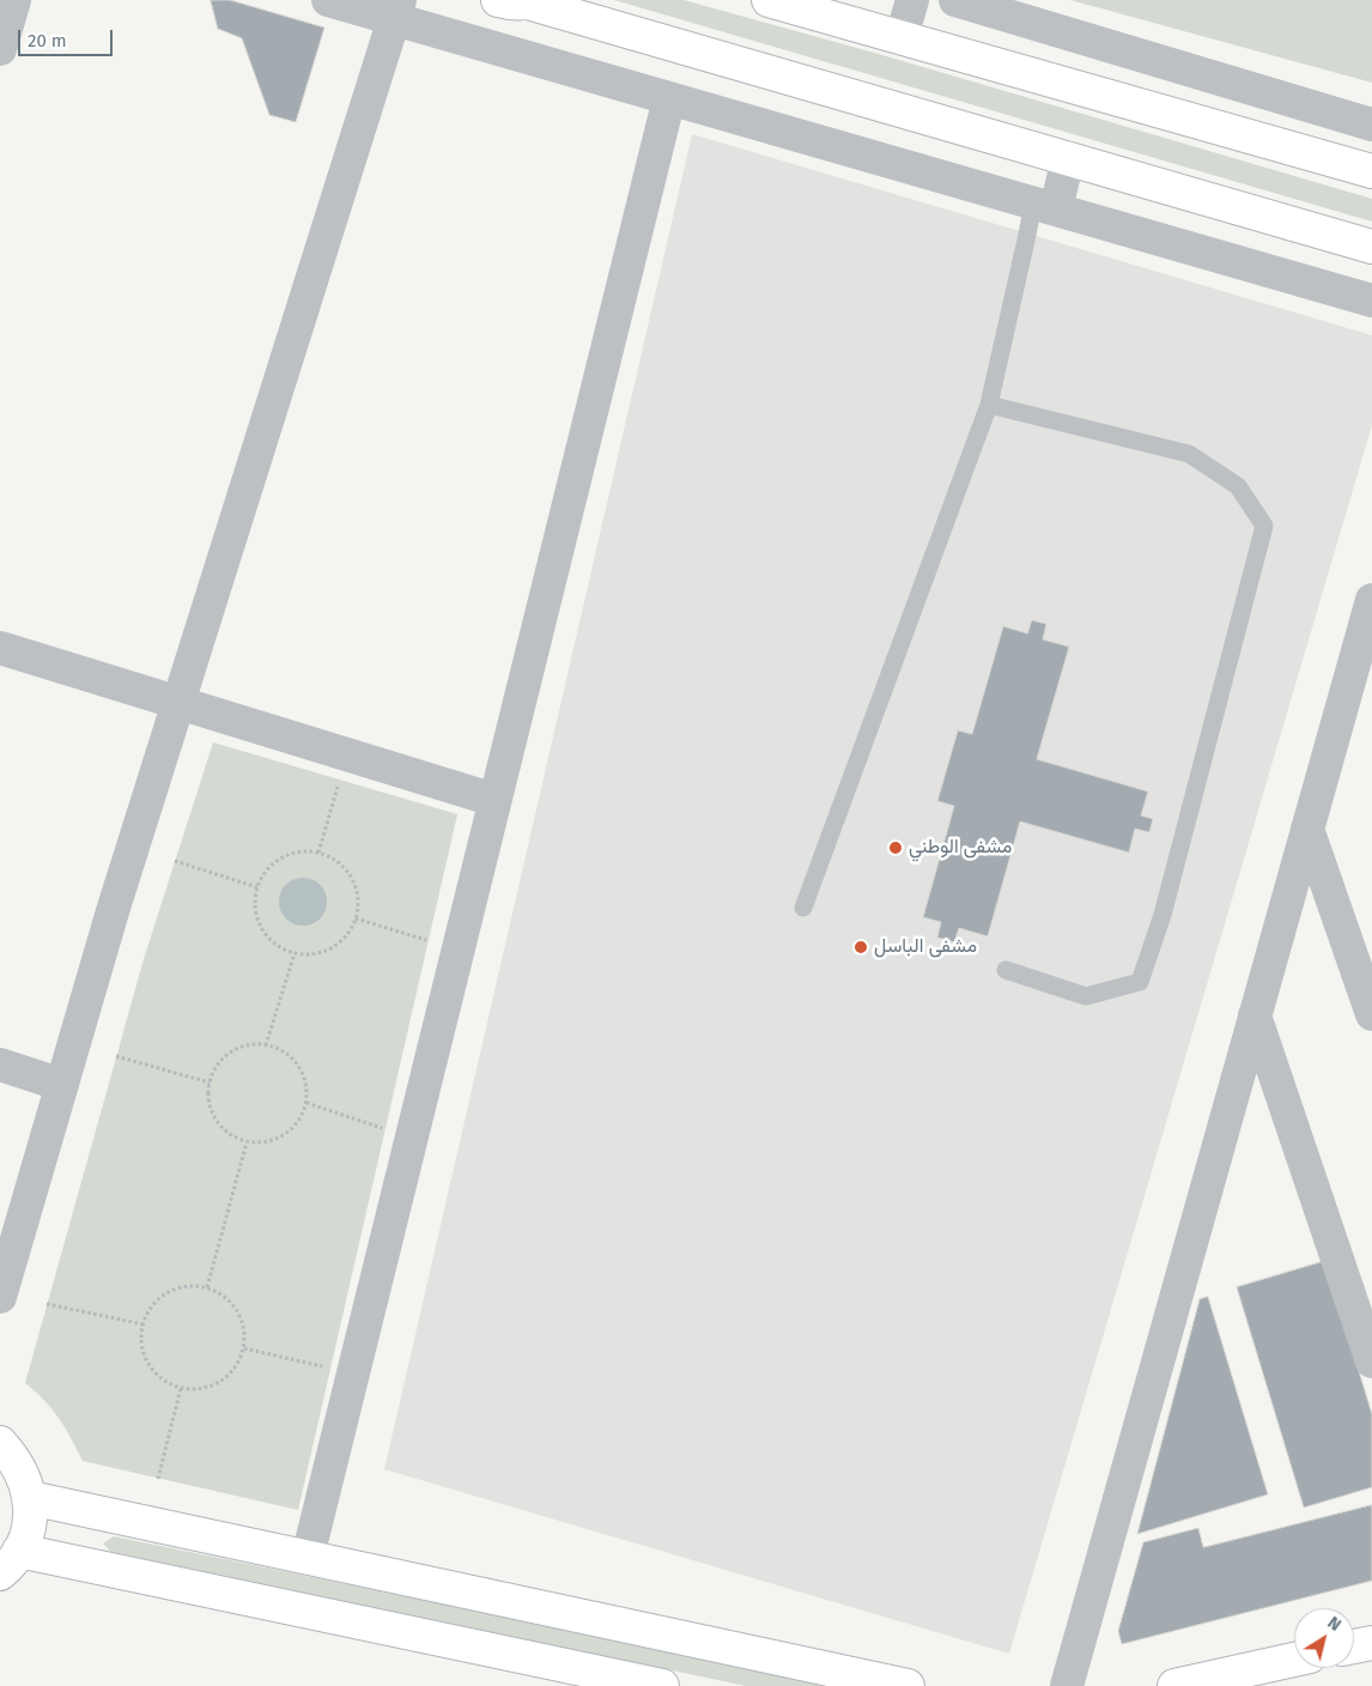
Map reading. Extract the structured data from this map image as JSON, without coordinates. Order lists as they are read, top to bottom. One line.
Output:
{"places":["مشفى الوطني","مشفى الباسل"],"scale_bar":"20 m","north":"top right"}
